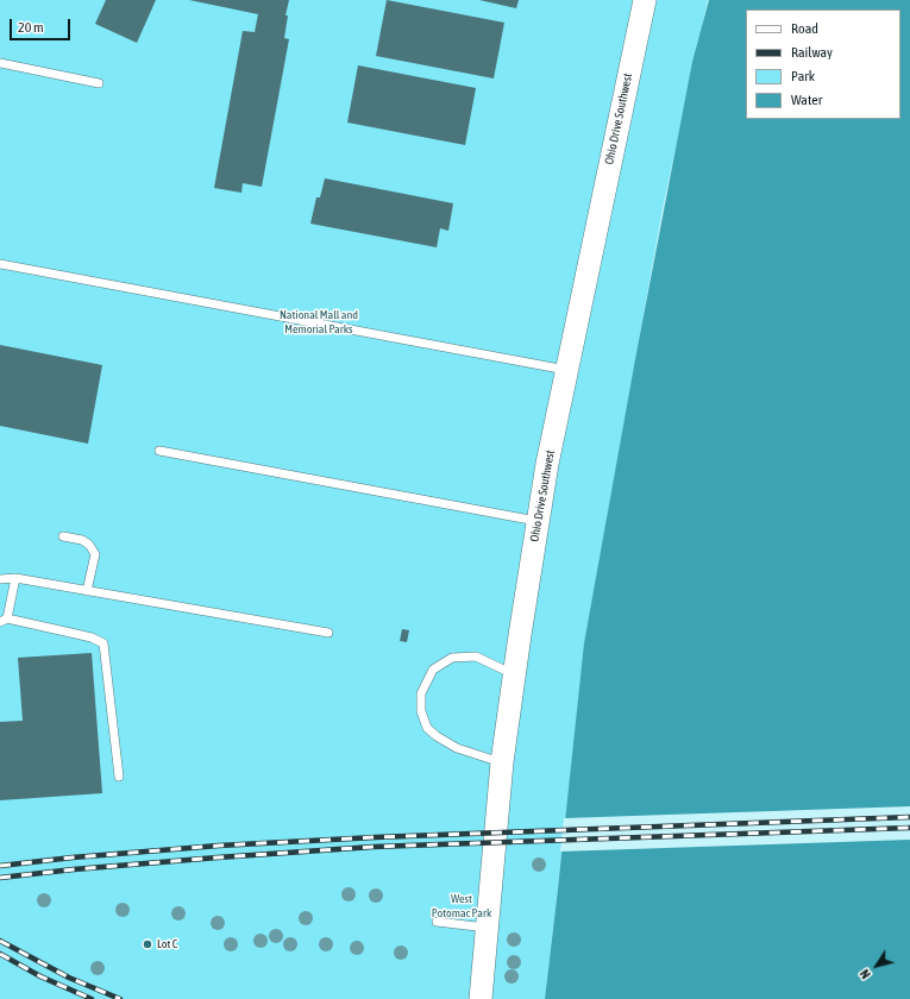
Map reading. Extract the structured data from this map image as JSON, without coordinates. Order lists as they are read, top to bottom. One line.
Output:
{"streets":{"street":["Ohio Drive Southwest"]},"parks":["National Mall and Memorial Parks","West Potomac Park"],"places":["Lot C"],"legend":["Road","Railway","Park","Water"],"scale_bar":"20 m","north":"bottom left"}
